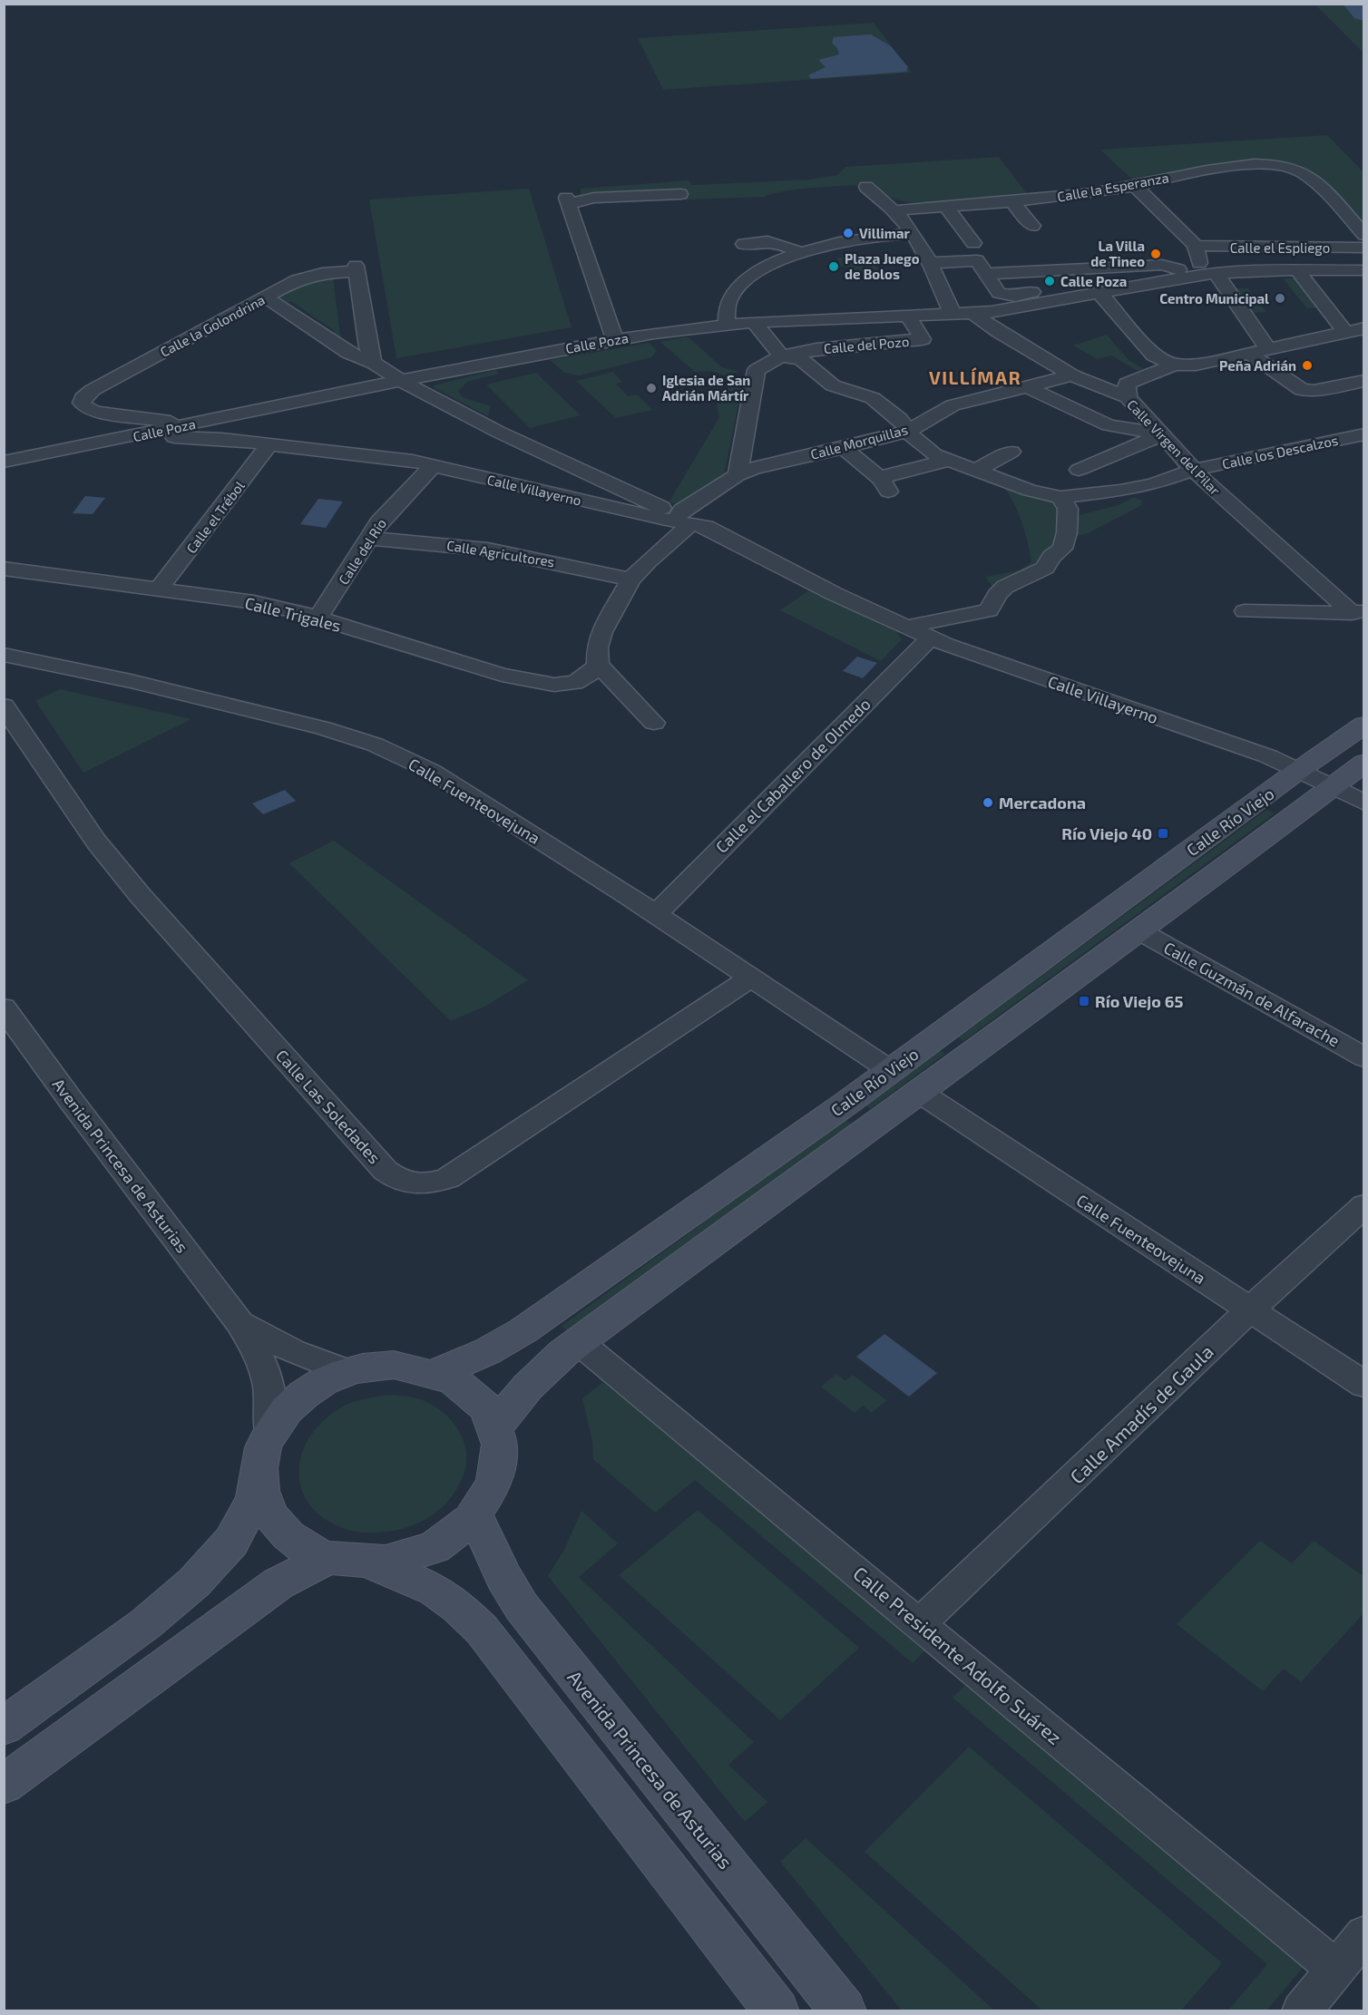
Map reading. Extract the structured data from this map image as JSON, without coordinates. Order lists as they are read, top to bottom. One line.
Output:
{"streets":{"main road":["Calle Río Viejo","Avenida Princesa de Asturias"],"street":["Calle la Esperanza","Calle el Espliego","Calle la Golondrina","Calle Poza","Calle del Pozo","Calle Morquillas","Calle Virgen del Pilar","Calle los Descalzos","Calle Villayerno","Calle el Trébol","Calle del Río","Calle Agricultores","Calle Trigales","Calle el Caballero de Olmedo","Calle Fuenteovejuna","Calle Guzmán de Alfarache","Calle Las Soledades","Calle Amadís de Gaula","Calle Presidente Adolfo Suárez"]},"crossings":[["Calle la Golondrina","Calle Poza"],["Calle Poza","Calle del Pozo"],["Calle Poza","Calle Virgen del Pilar"],["Calle Poza","Calle Villayerno"],["Calle del Pozo","Calle los Descalzos"],["Calle Morquillas","Calle Virgen del Pilar"],["Calle Morquillas","Calle los Descalzos"],["Calle Morquillas","Calle Villayerno"],["Calle Morquillas","Calle Agricultores"],["Calle Morquillas","Calle Trigales"],["Calle Virgen del Pilar","Calle los Descalzos"],["Calle Villayerno","Calle el Trébol"],["Calle Villayerno","Calle del Río"],["Calle Villayerno","Calle el Caballero de Olmedo"],["Calle Villayerno","Calle Río Viejo"],["Calle el Trébol","Calle Trigales"],["Calle del Río","Calle Agricultores"],["Calle del Río","Calle Trigales"],["Calle el Caballero de Olmedo","Calle Fuenteovejuna"],["Calle Fuenteovejuna","Calle Río Viejo"],["Calle Fuenteovejuna","Calle Las Soledades"],["Calle Fuenteovejuna","Calle Amadís de Gaula"],["Calle Río Viejo","Calle Guzmán de Alfarache"],["Calle Río Viejo","Calle Presidente Adolfo Suárez"],["Calle Amadís de Gaula","Calle Presidente Adolfo Suárez"]],"districts":["VILLÍMAR"],"places":{"other":["Villimar","La Villa de Tineo","Plaza Juego de Bolos","Calle Poza","Centro Municipal","Peña Adrián","Iglesia de San Adrián Mártír","Mercadona"],"transit":["Río Viejo 40","Río Viejo 65"]}}
